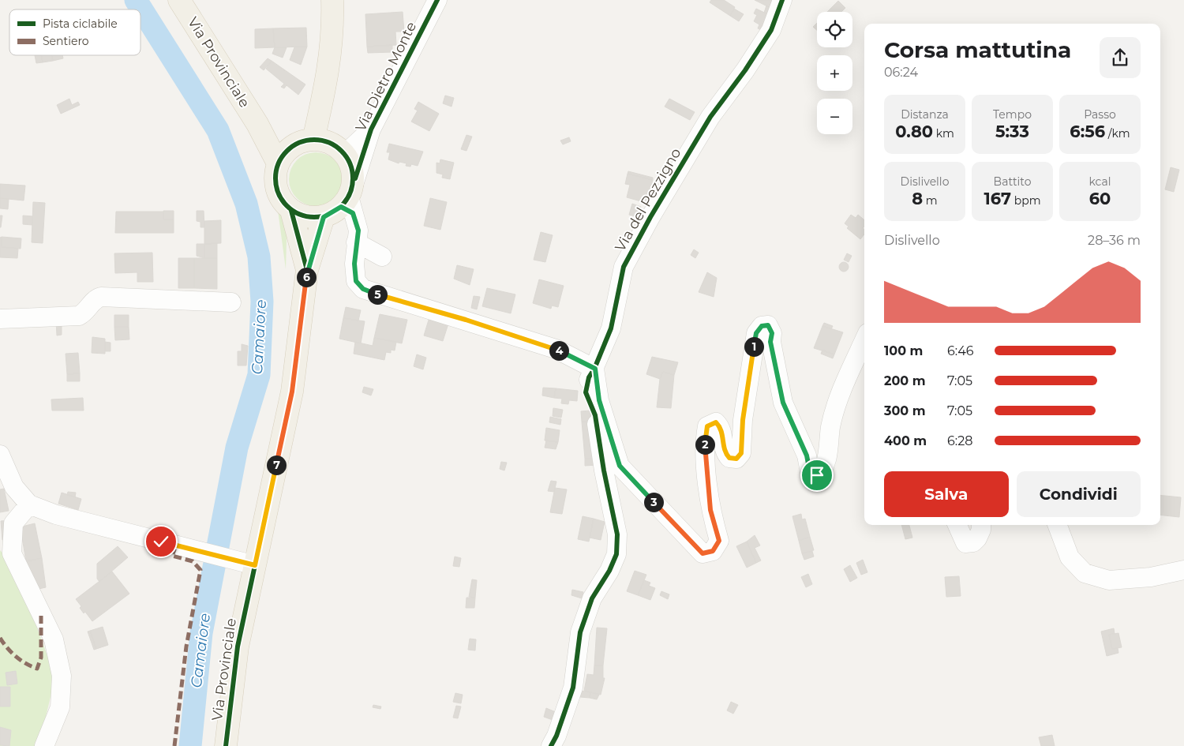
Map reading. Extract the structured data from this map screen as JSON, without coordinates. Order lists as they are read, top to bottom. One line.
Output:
{"streets":{"main road":["Via Provinciale"],"street":["Via Dietro Monte","Via del Pezzigno"]},"crossings":[["Via Provinciale","Via Dietro Monte"]],"water":["Camaiore"],"legend":["Pista ciclabile","Sentiero"],"page":{"map_buttons":["+","−"],"heading":["Corsa mattutina","06:24"],"stats":[["Distanza","0.80 km"],["Tempo","5:33"],["Passo","6:56 /km"],["Dislivello","8 m"],["Battito","167 bpm"],["kcal","60"]],"chart":["Dislivello","28–36 m"],"pins":["6","5","1","4","2","7","3"],"list":[{"name":"100 m","note":"6:46"},{"name":"200 m","note":"7:05"},{"name":"300 m","note":"7:05"},{"name":"400 m","note":"6:28"}],"buttons":["Salva","Condividi"]}}
